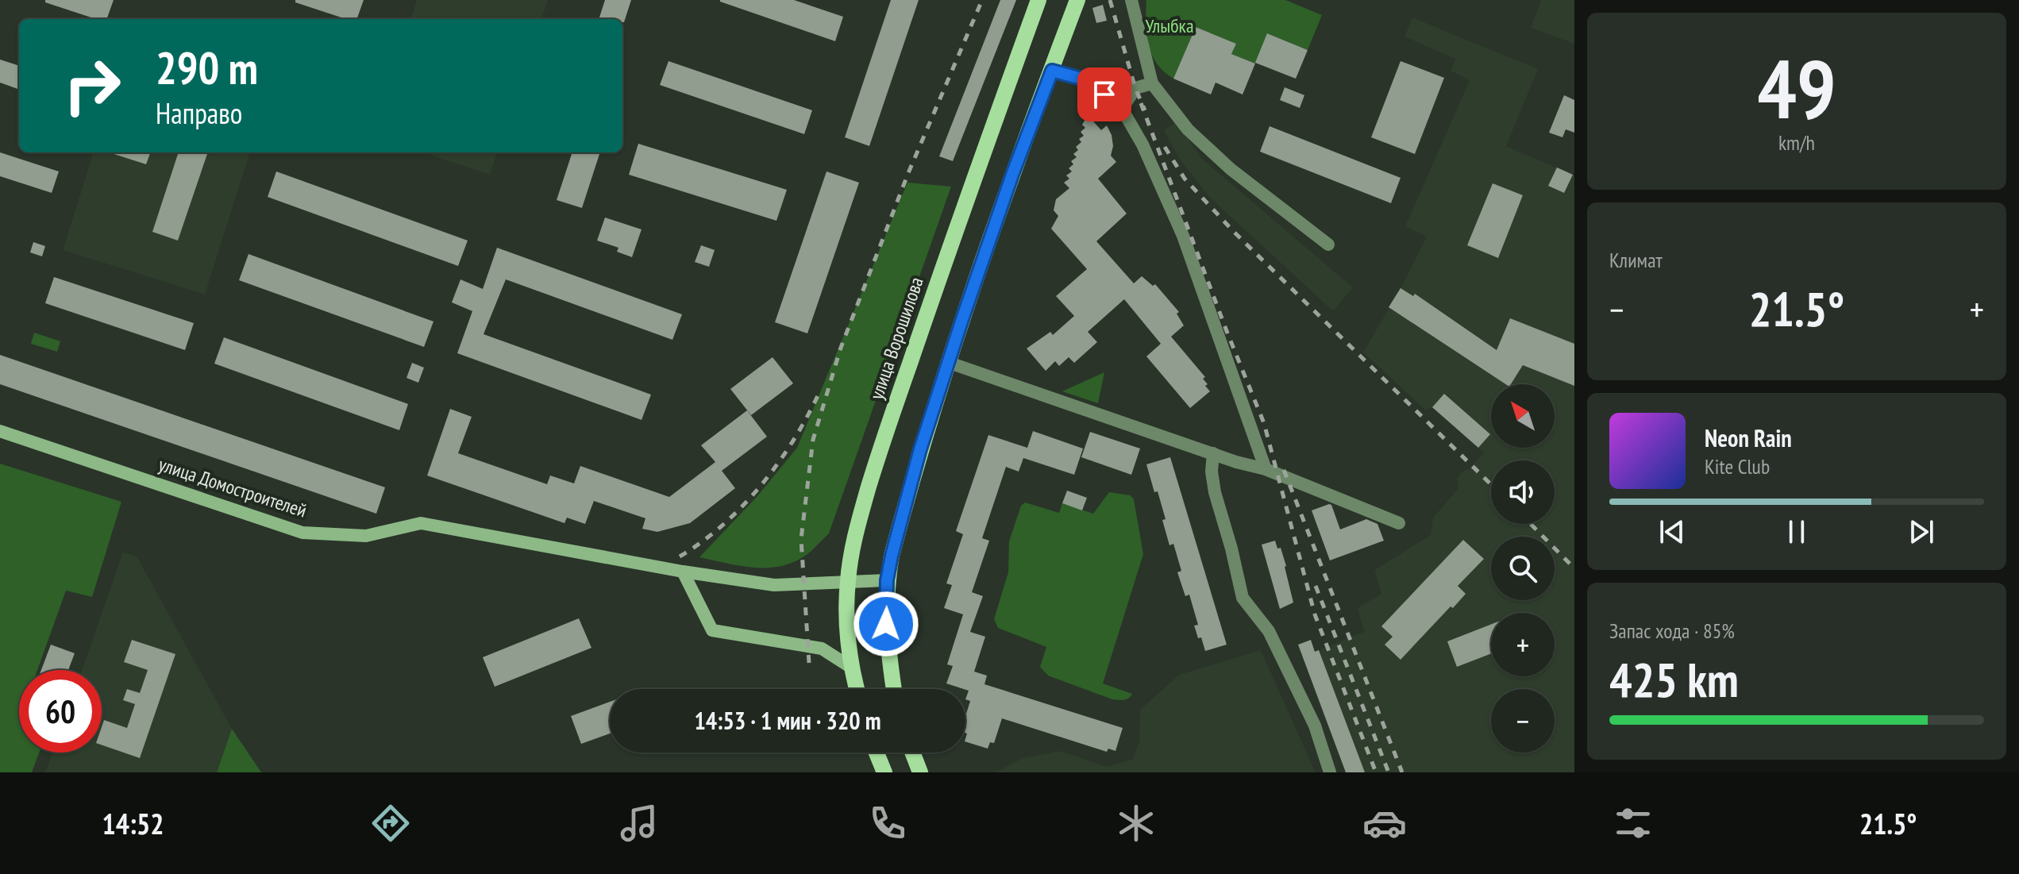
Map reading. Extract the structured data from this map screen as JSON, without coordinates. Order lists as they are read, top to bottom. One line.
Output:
{"streets":{"main road":["улица Ворошилова"],"street":["улица Домостроителей"]},"crossings":[["улица Ворошилова","улица Домостроителей"]],"parks":["Улыбка"],"north":"top left","page":{"tile":[["49","km/h"],"Климат",["Запас хода · 85%","425 km"]],"turn":["290 m","Направо"],"heat":["−","21.5°","+"],"map_buttons":["+","−"],"song":["Neon Rain","Kite Club"],"limit":"60","trip":"14:53 · 1 мин · 320 m","tabs":["14:52","21.5°"]}}
